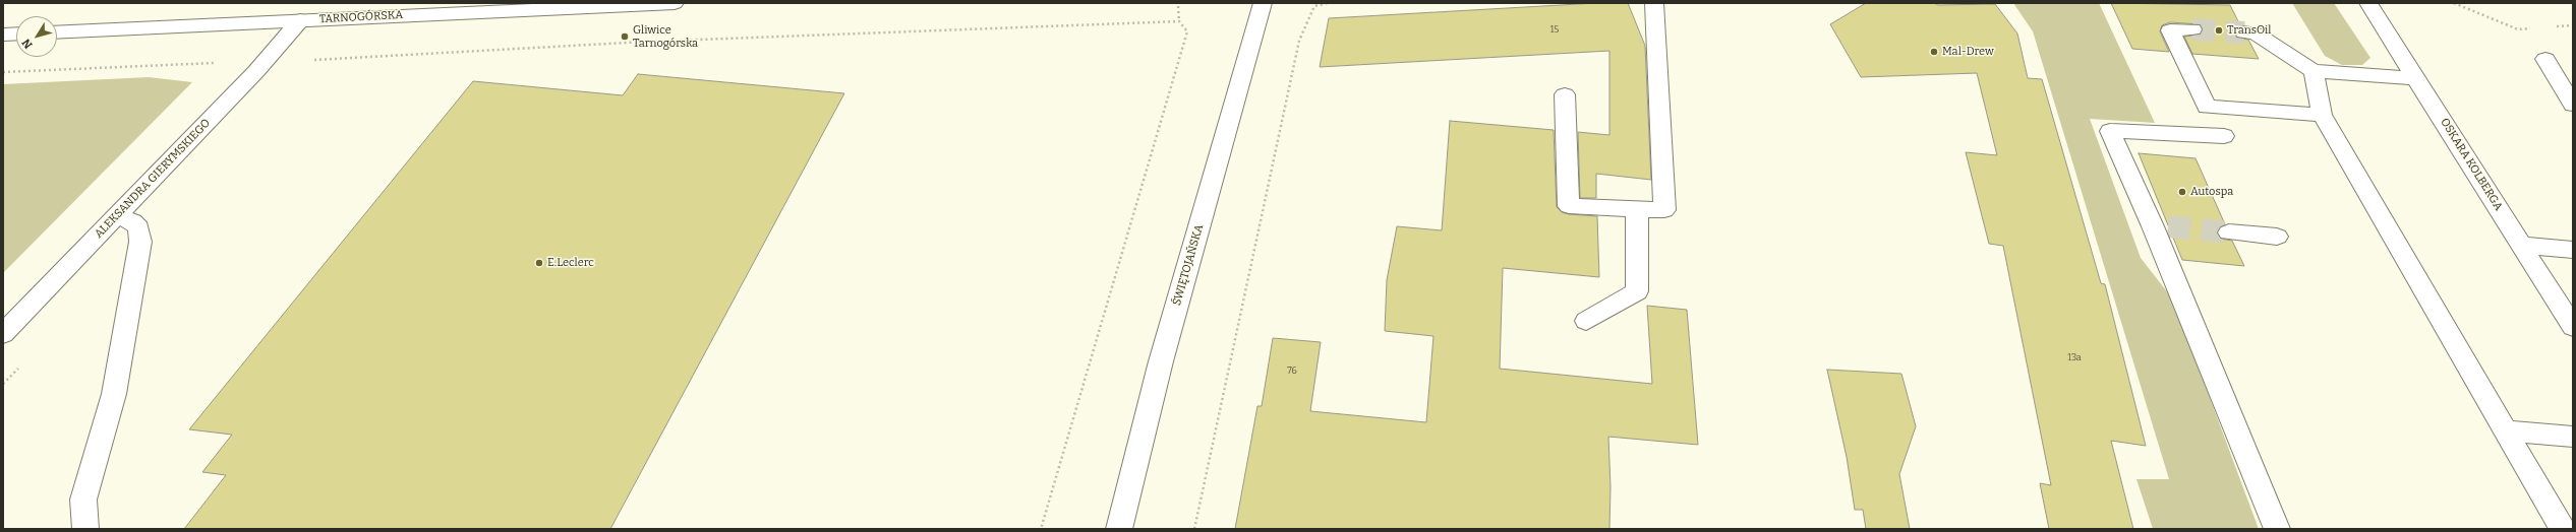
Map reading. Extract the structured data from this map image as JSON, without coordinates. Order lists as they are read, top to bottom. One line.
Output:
{"streets":{"street":["TARNOGÓRSKA","OSKARA KOLBERGA","ALEKSANDRA GIERYMSKIEGO","ŚWIĘTOJAŃSKA"]},"crossings":[["TARNOGÓRSKA","ALEKSANDRA GIERYMSKIEGO"]],"places":["TransOil","Gliwice Tarnogórska","Mal-Drew","Autospa","E.Leclerc"],"house_numbers":["15","13a","76"],"north":"bottom left"}
